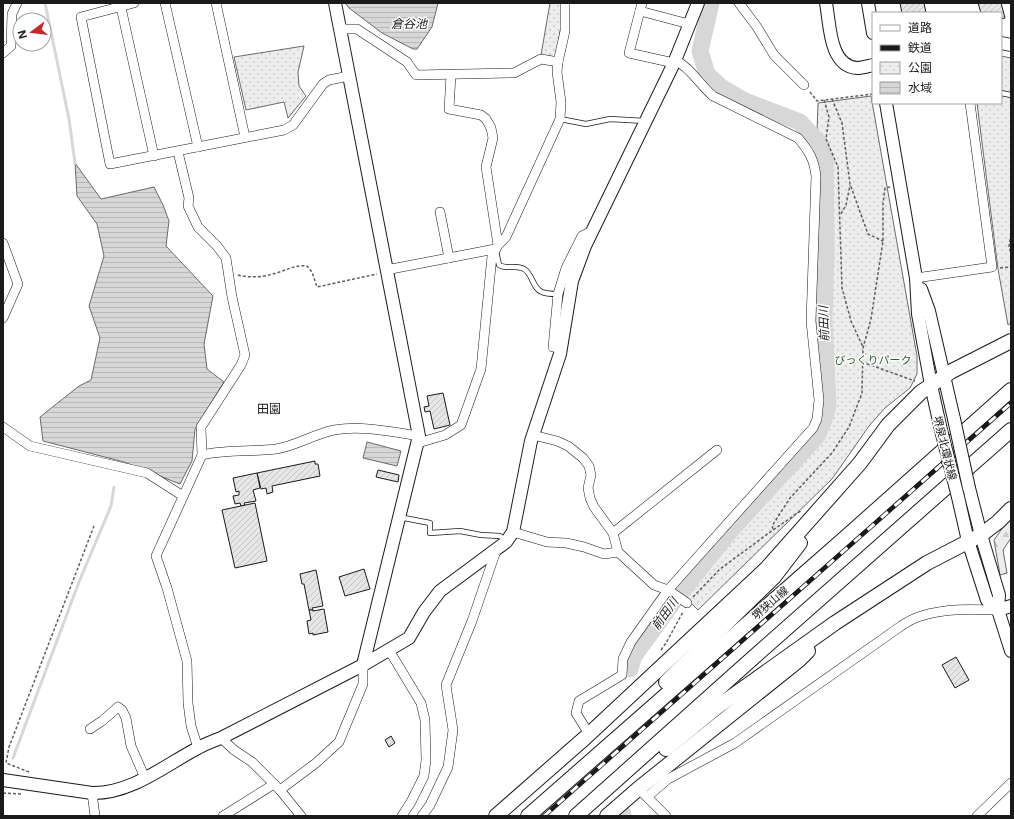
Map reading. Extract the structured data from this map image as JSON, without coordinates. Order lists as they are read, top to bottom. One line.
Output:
{"streets":{"main road":["堺狭山線"],"street":["堺泉北環状線"]},"districts":["田園"],"water":["倉谷池","前田川"],"parks":["びっくりパーク"],"legend":["道路","鉄道","公園","水域"],"north":"left"}
